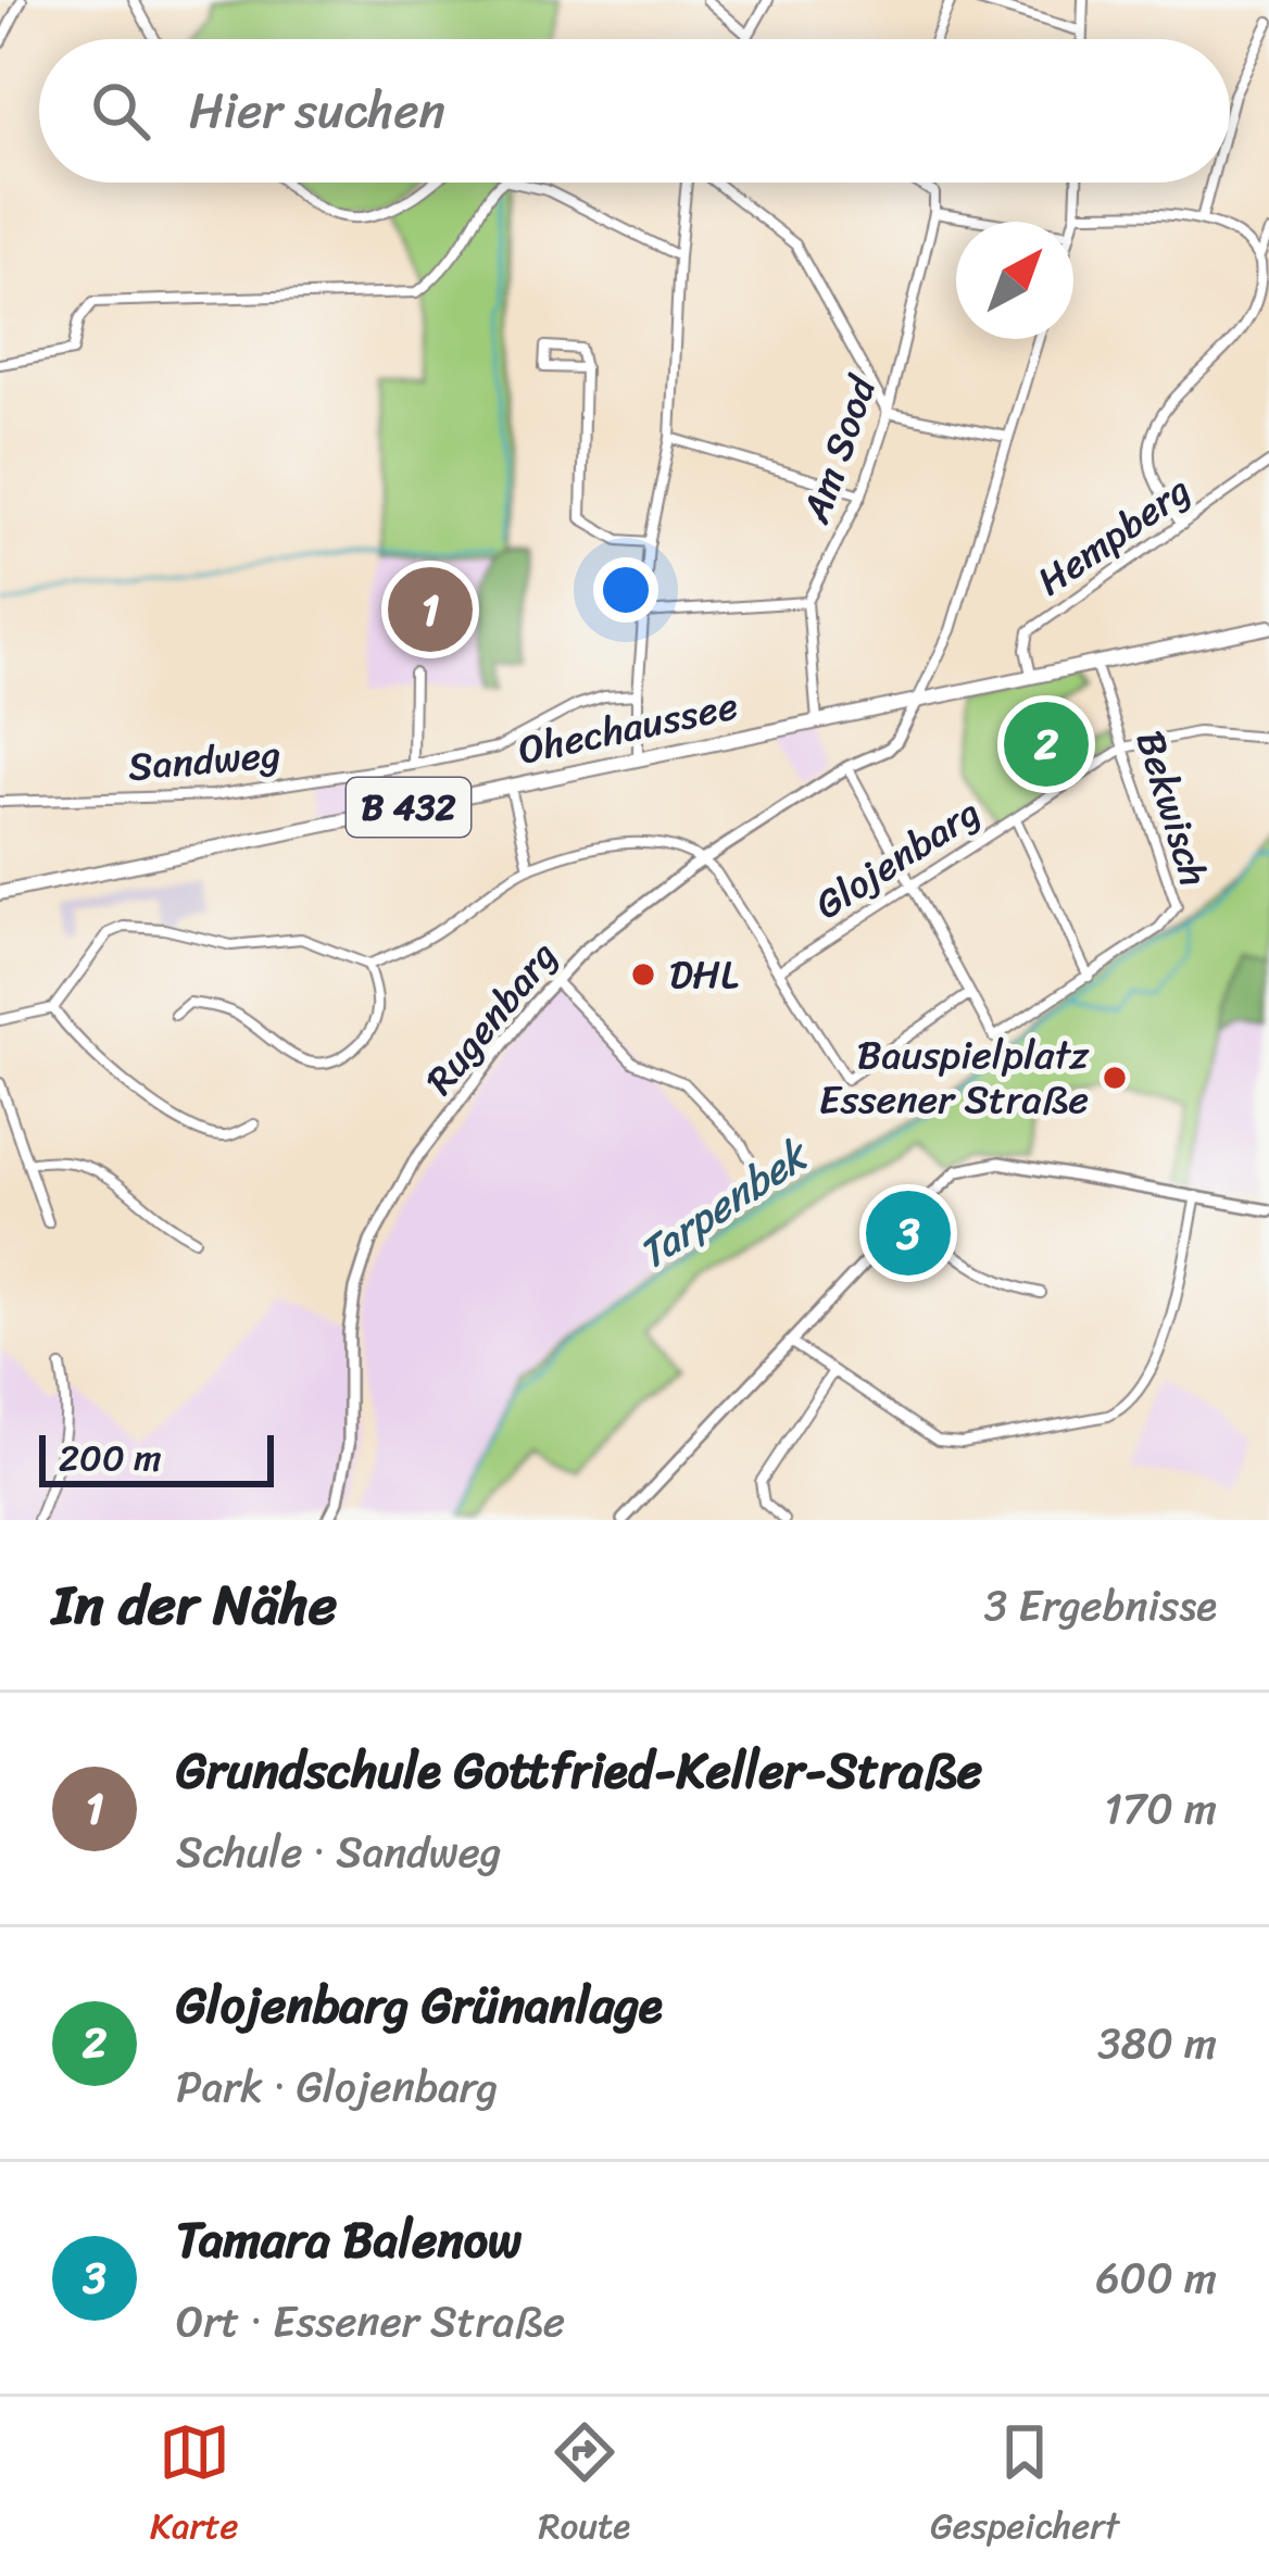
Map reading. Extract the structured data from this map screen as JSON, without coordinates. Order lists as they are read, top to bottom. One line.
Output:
{"streets":{"main road":["Ohechaussee","B 432"],"street":["Am Sood","Hempberg","Sandweg","Bekwisch","Glojenbarg","Rugenbarg"]},"crossings":[["Hempberg","Ohechaussee"],["Ohechaussee","Bekwisch"],["Ohechaussee","Rugenbarg"],["Bekwisch","Glojenbarg"]],"water":["Tarpenbek"],"places":["DHL","Bauspielplatz Essener Straße"],"scale_bar":"200 m","north":"top right","page":{"search":"Hier suchen","pins":["1","2","3"],"scale":"200 m","heading":["In der Nähe","3 Ergebnisse"],"list":[{"mark":"1","name":"Grundschule Gottfried-Keller-Straße","note":"Schule · Sandweg","value":"170 m"},{"mark":"2","name":"Glojenbarg Grünanlage","note":"Park · Glojenbarg","value":"380 m"},{"mark":"3","name":"Tamara Balenow","note":"Ort · Essener Straße","value":"600 m"}],"nav":["Karte","Route","Gespeichert"]}}
